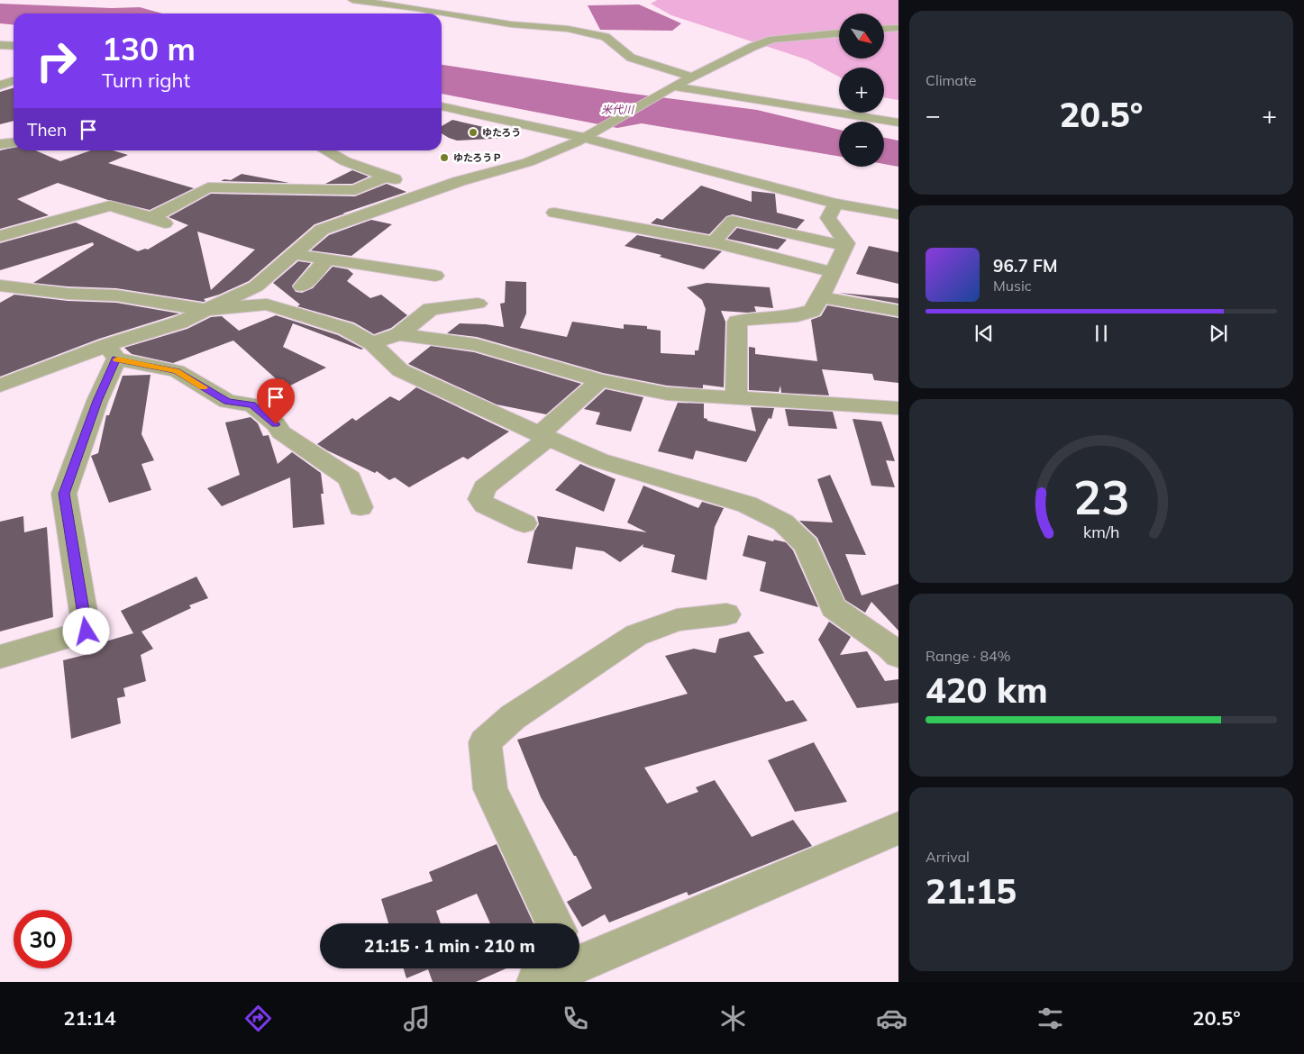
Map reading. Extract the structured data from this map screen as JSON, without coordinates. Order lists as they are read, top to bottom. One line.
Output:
{"water":["米代川"],"places":["ゆたろう","ゆたろうＰ"],"north":"bottom right","page":{"tile":["Climate",["Range · 84%","420 km"],["Arrival","21:15"]],"map_buttons":["+","−"],"turn":["130 m","Turn right"],"heat":["−","20.5°","+"],"then":"Then","song":["96.7 FM","Music"],"limit":"30","trip":"21:15 · 1 min · 210 m","tabs":["21:14","20.5°"],"gauge":["23","km/h"]}}
